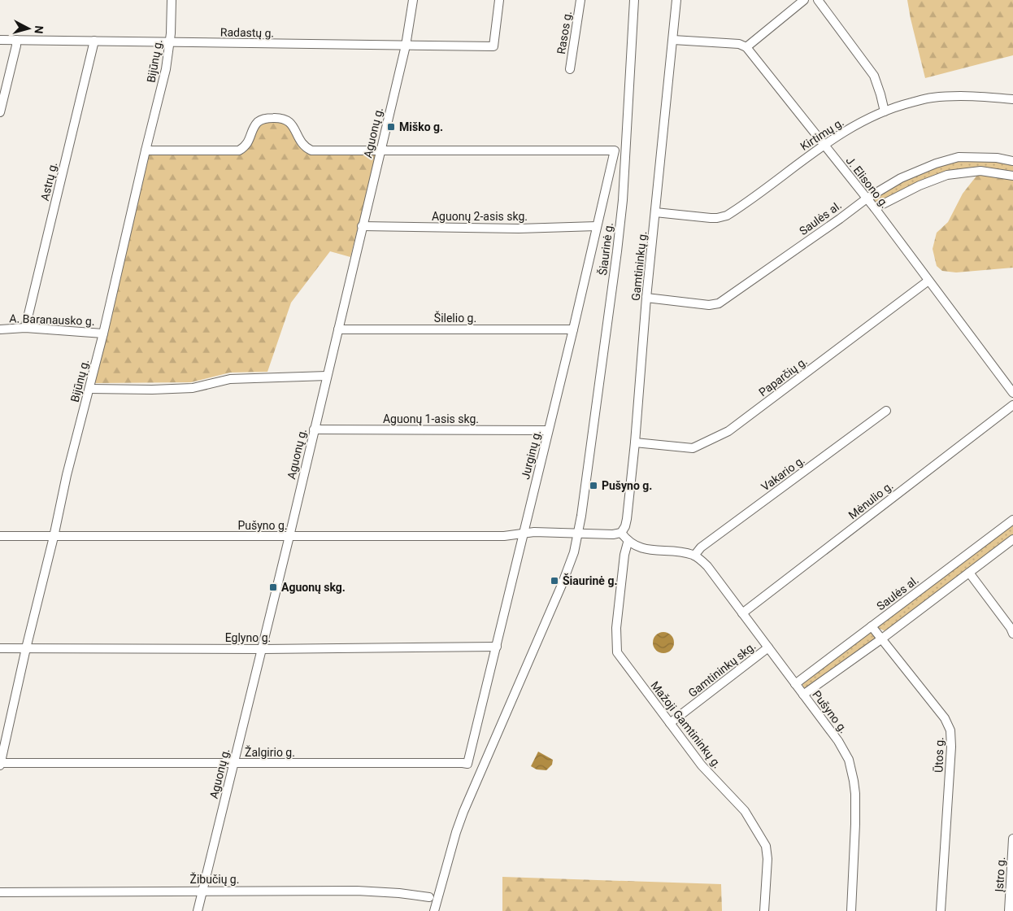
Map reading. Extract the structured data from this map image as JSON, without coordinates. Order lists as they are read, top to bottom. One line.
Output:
{"streets":{"street":["Radastų g.","Rasos g.","Bijūnų g.","Aguonų g.","Kirtimų g.","Astrų g.","J. Elisono g.","Aguonų 2-asis skg.","Saulės al.","Šiaurinė g.","Gamtininkų g.","Šilelio g.","A. Baranausko g.","Paparčių g.","Aguonų 1-asis skg.","Jurginų g.","Vakario g.","Mėnulio g.","Pušyno g.","Eglyno g.","Gamtininkų skg.","Mažoji Gamtininkų g.","Žalgirio g.","Ūtos g.","Įstro g.","Žibučių g."]},"crossings":[["Radastų g.","Bijūnų g."],["Radastų g.","Aguonų g."],["Radastų g.","Astrų g."],["Bijūnų g.","A. Baranausko g."],["Bijūnų g.","Pušyno g."],["Bijūnų g.","Eglyno g."],["Bijūnų g.","Žalgirio g."],["Aguonų g.","Aguonų 2-asis skg."],["Aguonų g.","Šilelio g."],["Aguonų g.","Aguonų 1-asis skg."],["Aguonų g.","Jurginų g."],["Aguonų g.","Pušyno g."],["Aguonų g.","Eglyno g."],["Aguonų g.","Žalgirio g."],["Aguonų g.","Žibučių g."],["Kirtimų g.","J. Elisono g."],["Kirtimų g.","Gamtininkų g."],["Astrų g.","A. Baranausko g."],["J. Elisono g.","Saulės al."],["J. Elisono g.","Paparčių g."],["Aguonų 2-asis skg.","Jurginų g."],["Saulės al.","Gamtininkų g."],["Saulės al.","Pušyno g."],["Saulės al.","Ūtos g."],["Šiaurinė g.","Pušyno g."],["Gamtininkų g.","Paparčių g."],["Gamtininkų g.","Pušyno g."],["Šilelio g.","Jurginų g."],["Aguonų 1-asis skg.","Jurginų g."],["Jurginų g.","Pušyno g."],["Jurginų g.","Eglyno g."],["Jurginų g.","Žalgirio g."],["Vakario g.","Pušyno g."],["Mėnulio g.","Pušyno g."],["Pušyno g.","Gamtininkų skg."],["Gamtininkų skg.","Mažoji Gamtininkų g."]],"places":{"transit":["Miško g.","Pušyno g.","Šiaurinė g.","Aguonų skg."]},"north":"right"}
